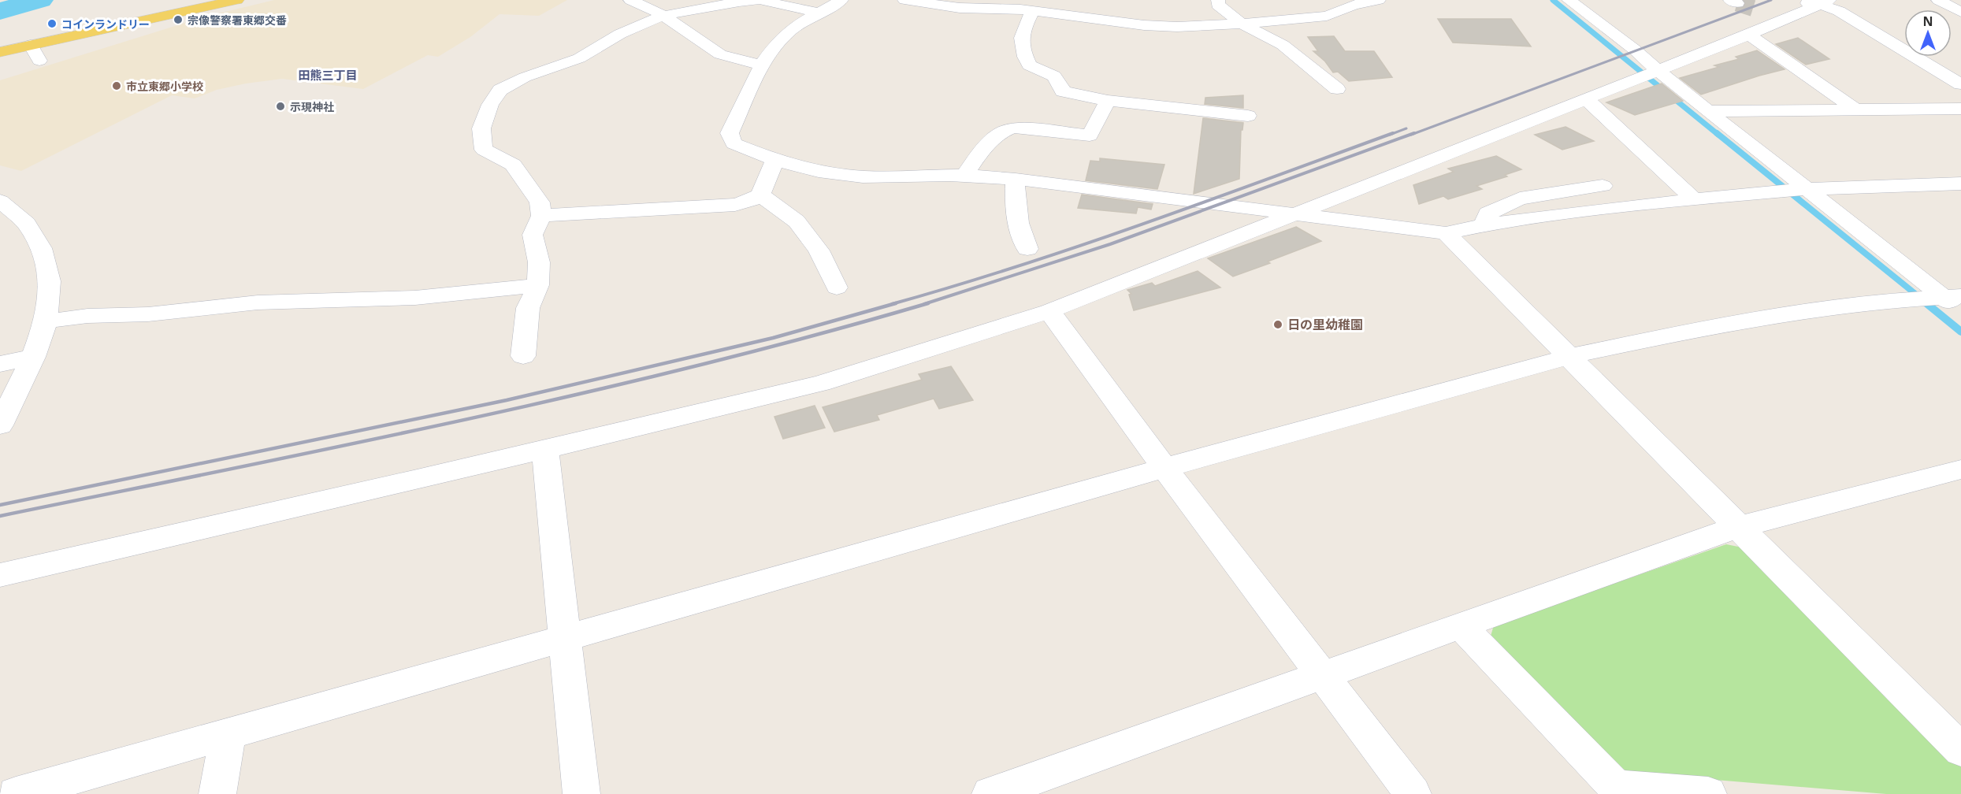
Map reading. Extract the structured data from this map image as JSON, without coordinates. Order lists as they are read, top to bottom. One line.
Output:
{"districts":["田熊三丁目"],"places":["宗像警察署東郷交番","コインランドリー","市立東郷小学校","示現神社","日の里幼稚園"],"north":"top"}
